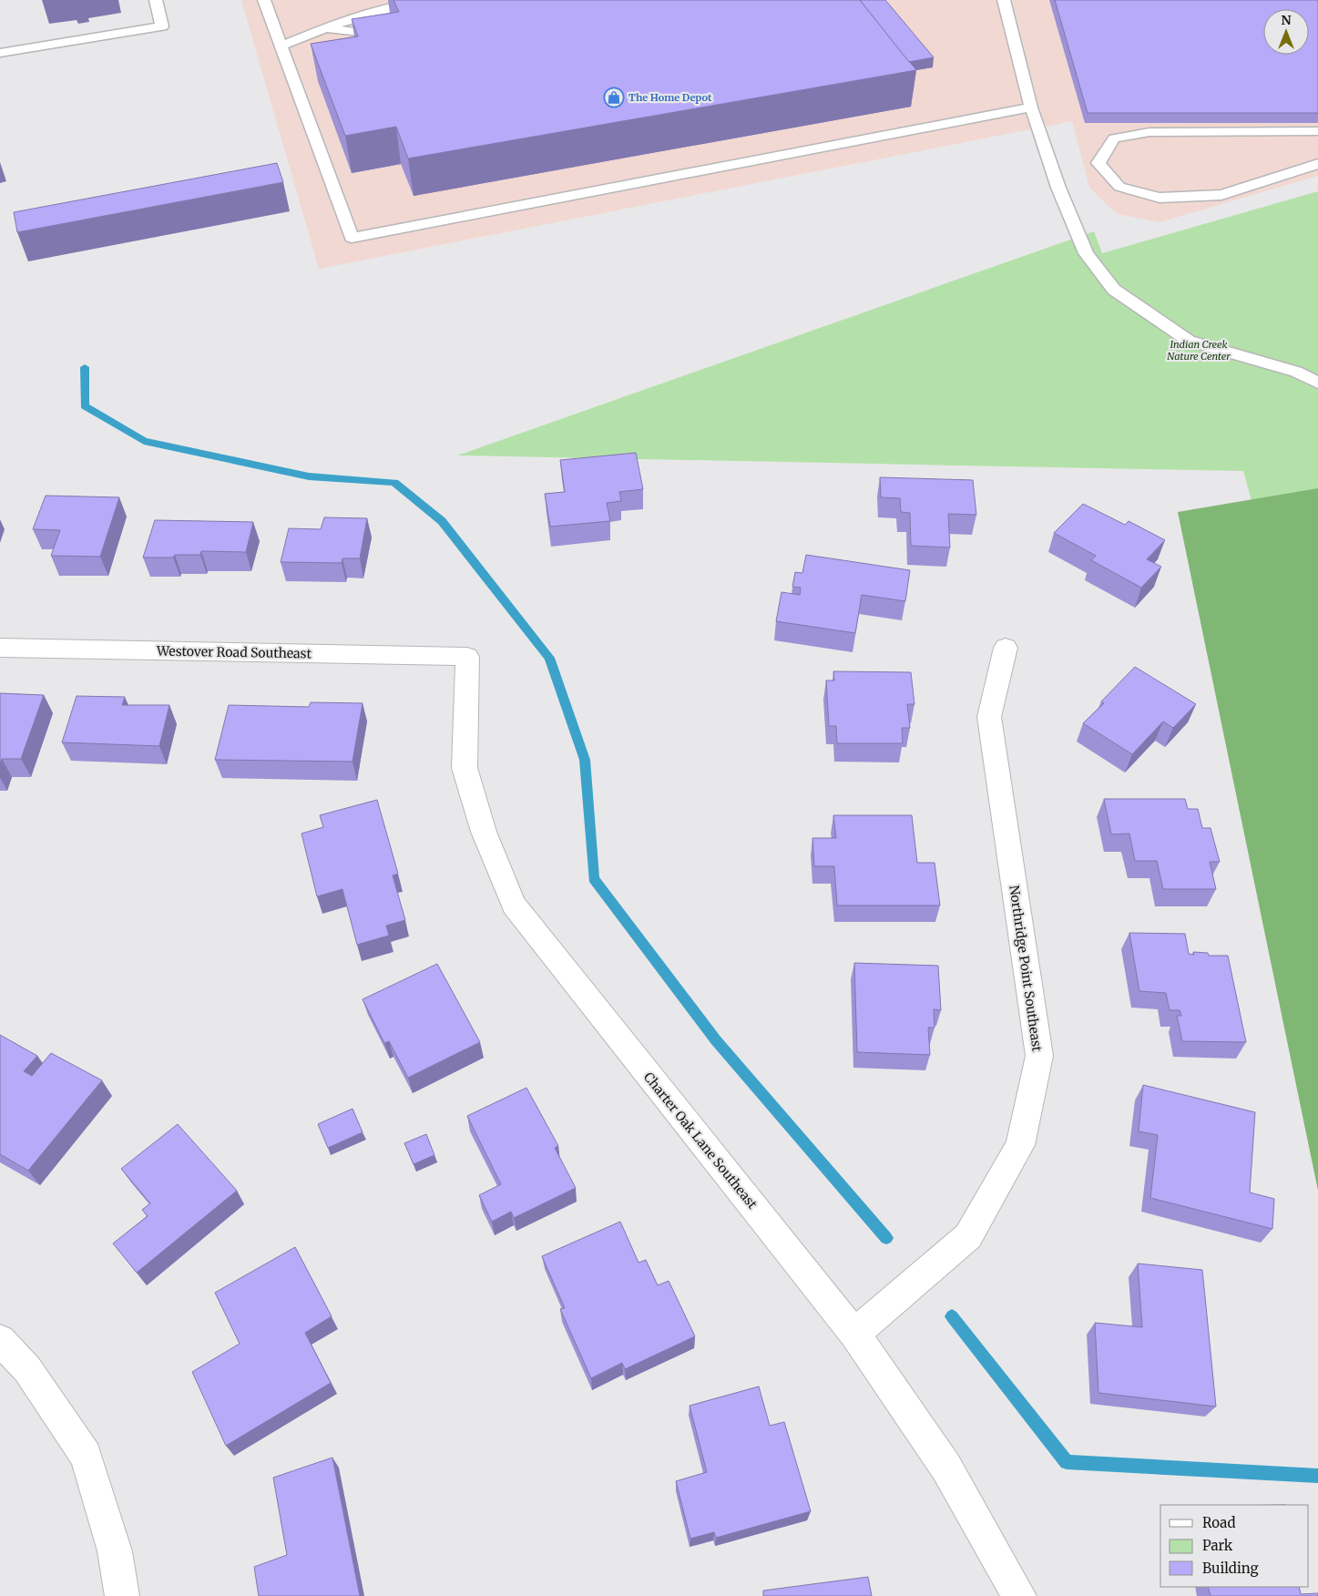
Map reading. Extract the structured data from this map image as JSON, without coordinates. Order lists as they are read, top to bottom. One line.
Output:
{"streets":{"street":["Westover Road Southeast","Northridge Point Southeast","Charter Oak Lane Southeast"]},"crossings":[["Westover Road Southeast","Charter Oak Lane Southeast"],["Northridge Point Southeast","Charter Oak Lane Southeast"]],"parks":["Indian Creek Nature Center"],"places":{"shop":["The Home Depot"]},"legend":["Road","Park","Building"],"north":"top"}
